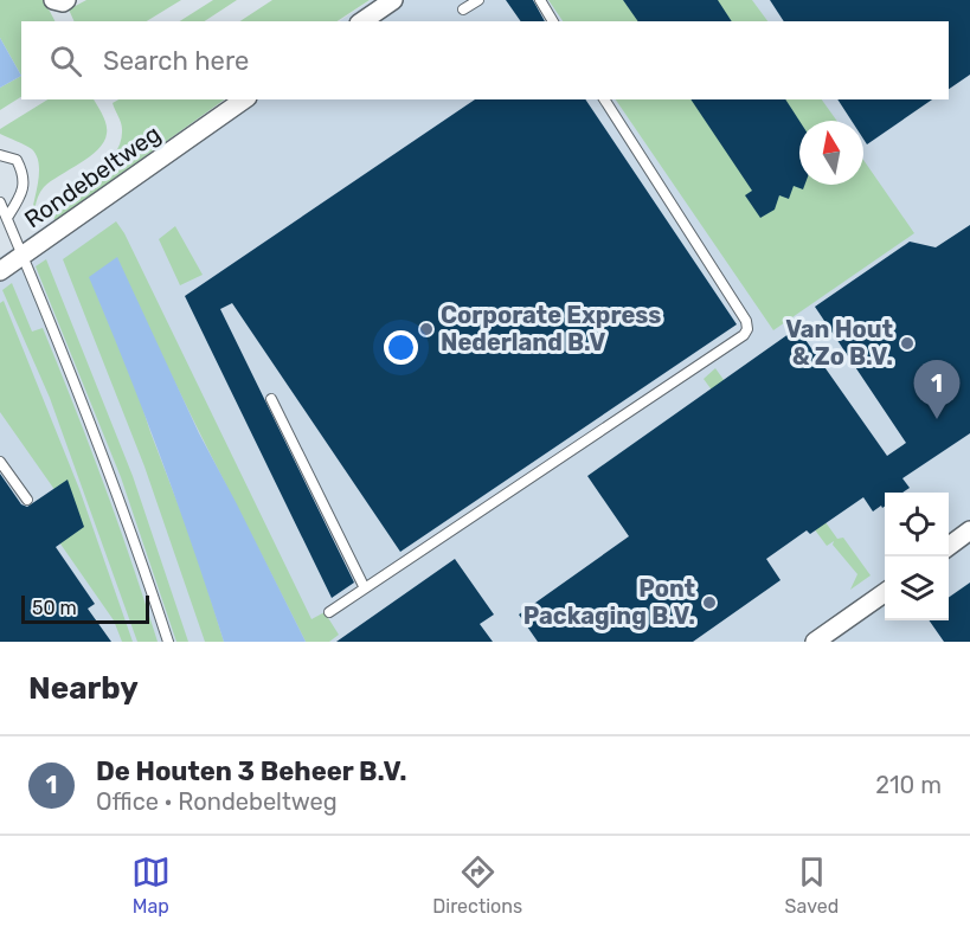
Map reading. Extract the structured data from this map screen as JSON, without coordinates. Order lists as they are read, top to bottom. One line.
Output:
{"streets":{"street":["Rondebeltweg"]},"places":["Corporate Express Nederland B.V","Van Hout & Zo B.V.","Pont Packaging B.V."],"scale_bar":"50 m","north":"top","page":{"search":"Search here","pins":"1","scale":"50 m","heading":"Nearby","list":[{"mark":"1","name":"De Houten 3 Beheer B.V.","note":"Office · Rondebeltweg","value":"210 m"}],"nav":["Map","Directions","Saved"]}}
